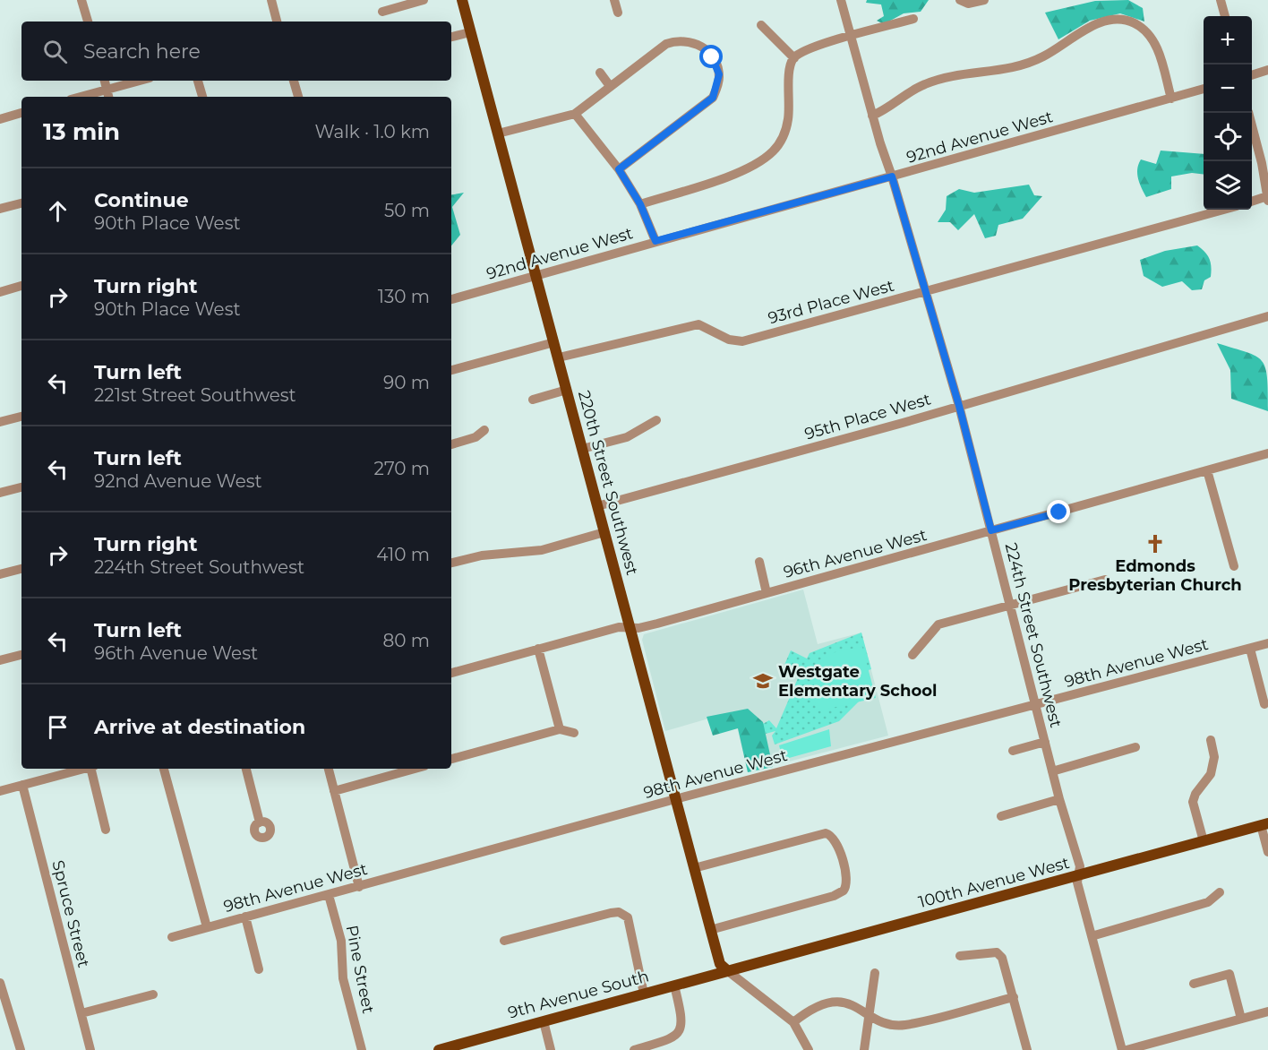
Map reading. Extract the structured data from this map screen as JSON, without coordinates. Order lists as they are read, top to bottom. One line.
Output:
{"streets":{"main road":["220th Street Southwest","100th Avenue West","9th Avenue South"],"street":["92nd Avenue West","93rd Place West","95th Place West","96th Avenue West","224th Street Southwest","98th Avenue West","Spruce Street","Pine Street"]},"crossings":[["92nd Avenue West","220th Street Southwest"],["92nd Avenue West","224th Street Southwest"],["93rd Place West","220th Street Southwest"],["93rd Place West","224th Street Southwest"],["95th Place West","220th Street Southwest"],["95th Place West","224th Street Southwest"],["220th Street Southwest","96th Avenue West"],["220th Street Southwest","98th Avenue West"],["220th Street Southwest","100th Avenue West"],["220th Street Southwest","9th Avenue South"],["96th Avenue West","224th Street Southwest"],["224th Street Southwest","98th Avenue West"],["224th Street Southwest","100th Avenue West"],["98th Avenue West","Pine Street"],["100th Avenue West","9th Avenue South"]],"places":{"church":["Edmonds Presbyterian Church"],"school or university":["Westgate Elementary School"]},"page":{"map_buttons":["+","−"],"search":"Search here","heading":["13 min","Walk · 1.0 km"],"list":[["Continue","90th Place West","50 m"],["Turn right","90th Place West","130 m"],["Turn left","221st Street Southwest","90 m"],["Turn left","92nd Avenue West","270 m"],["Turn right","224th Street Southwest","410 m"],["Turn left","96th Avenue West","80 m"],"Arrive at destination"]}}
